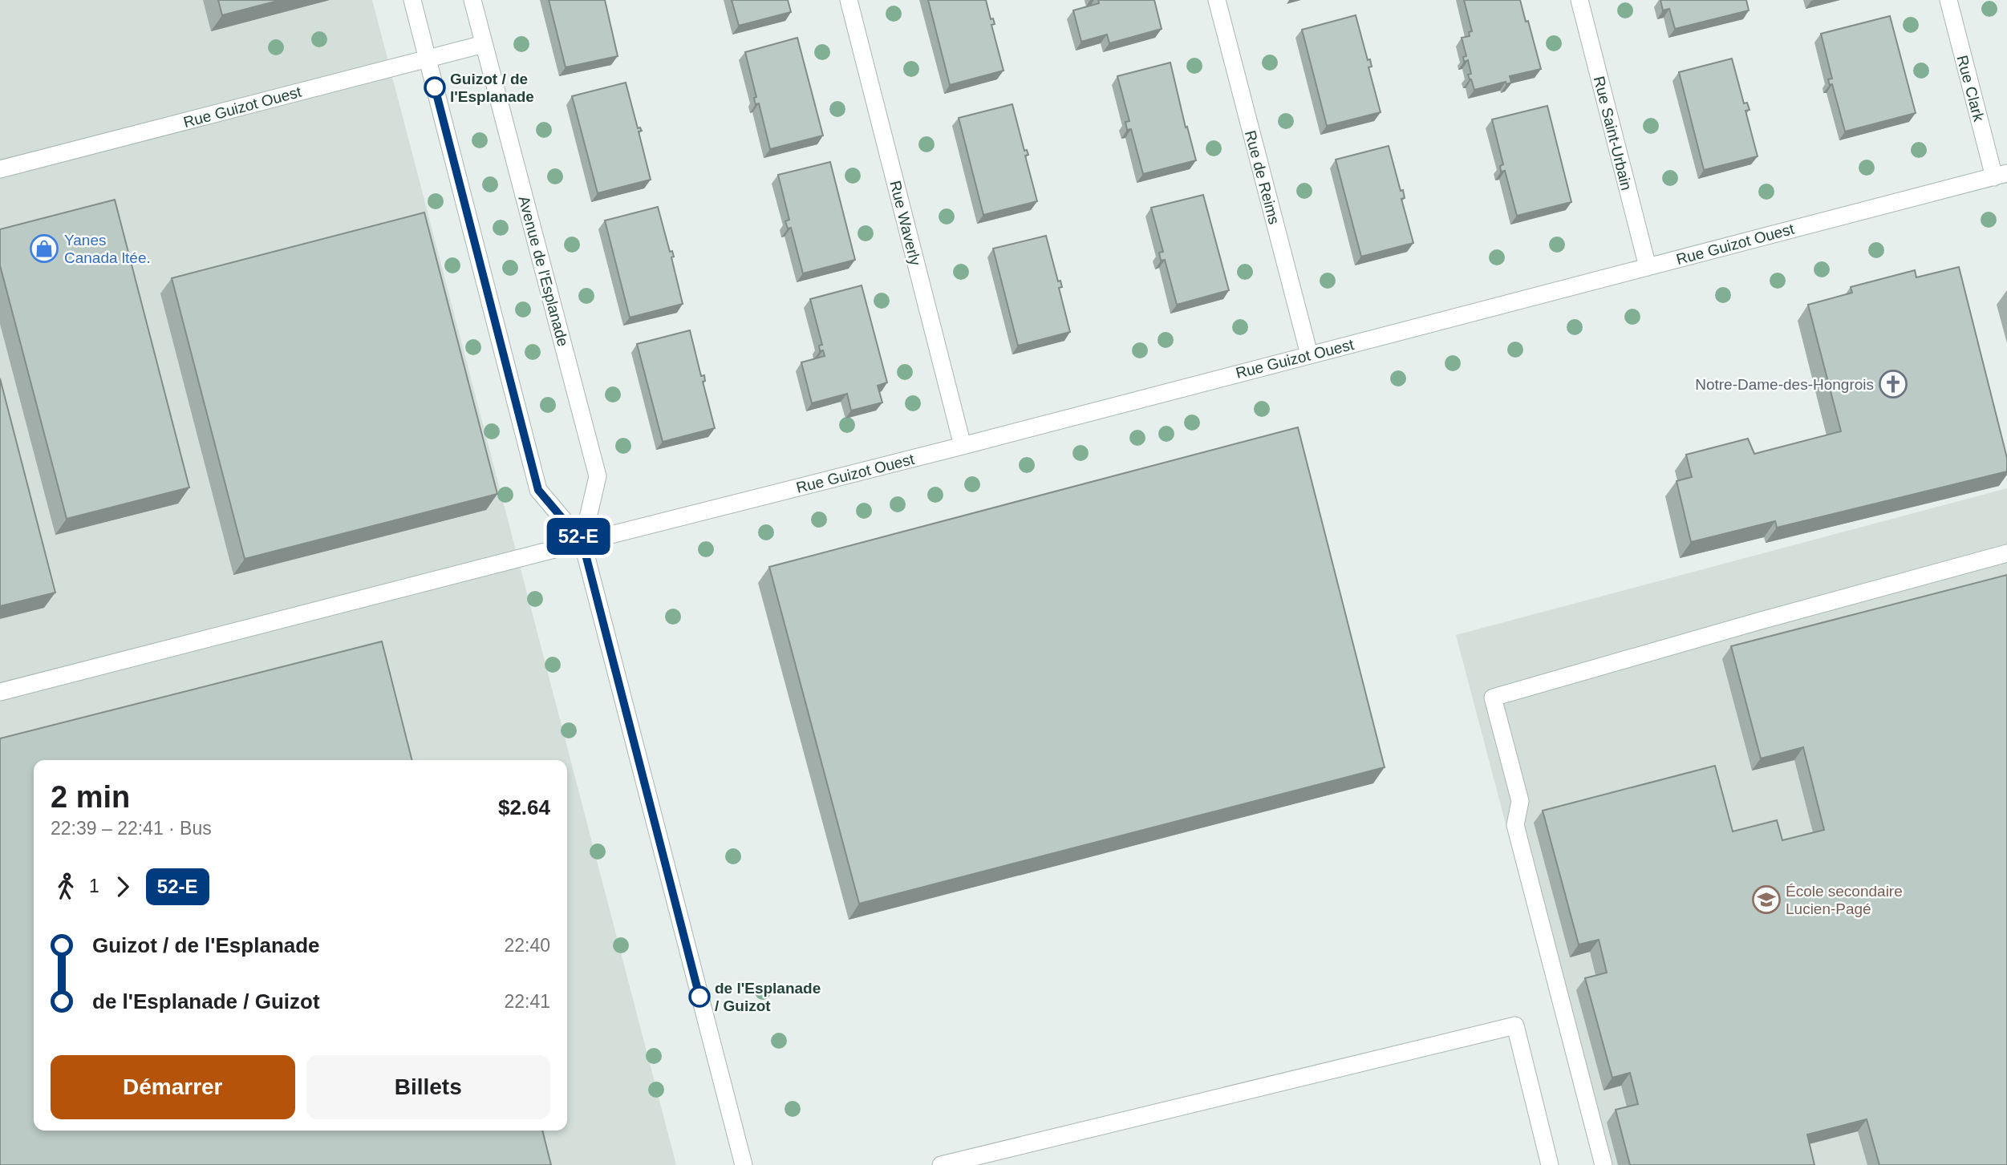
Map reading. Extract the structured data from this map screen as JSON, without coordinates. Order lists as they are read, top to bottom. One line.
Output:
{"streets":{"street":["Rue Clark","Rue Guizot Ouest","Rue Saint-Urbain","Rue de Reims","Rue Waverly","Avenue de l'Esplanade"]},"crossings":[["Rue Clark","Rue Guizot Ouest"],["Rue Guizot Ouest","Rue Saint-Urbain"],["Rue Guizot Ouest","Rue de Reims"],["Rue Guizot Ouest","Rue Waverly"],["Rue Guizot Ouest","Avenue de l'Esplanade"]],"places":{"other":["Guizot / de l'Esplanade","de l'Esplanade / Guizot"],"shop":["Yanes Canada ltée."],"church":["Notre-Dame-des-Hongrois"],"school or university":["École secondaire Lucien-Pagé"]},"lines":["bus line 52-E"],"page":{"on_map":"52-E","heading":["2 min","22:39 – 22:41 · Bus","$2.64"],"legs":["1","52-E"],"list":[{"name":"Guizot / de l'Esplanade","value":"22:40"},{"name":"de l'Esplanade / Guizot","value":"22:41"}],"buttons":["Démarrer","Billets"]}}
